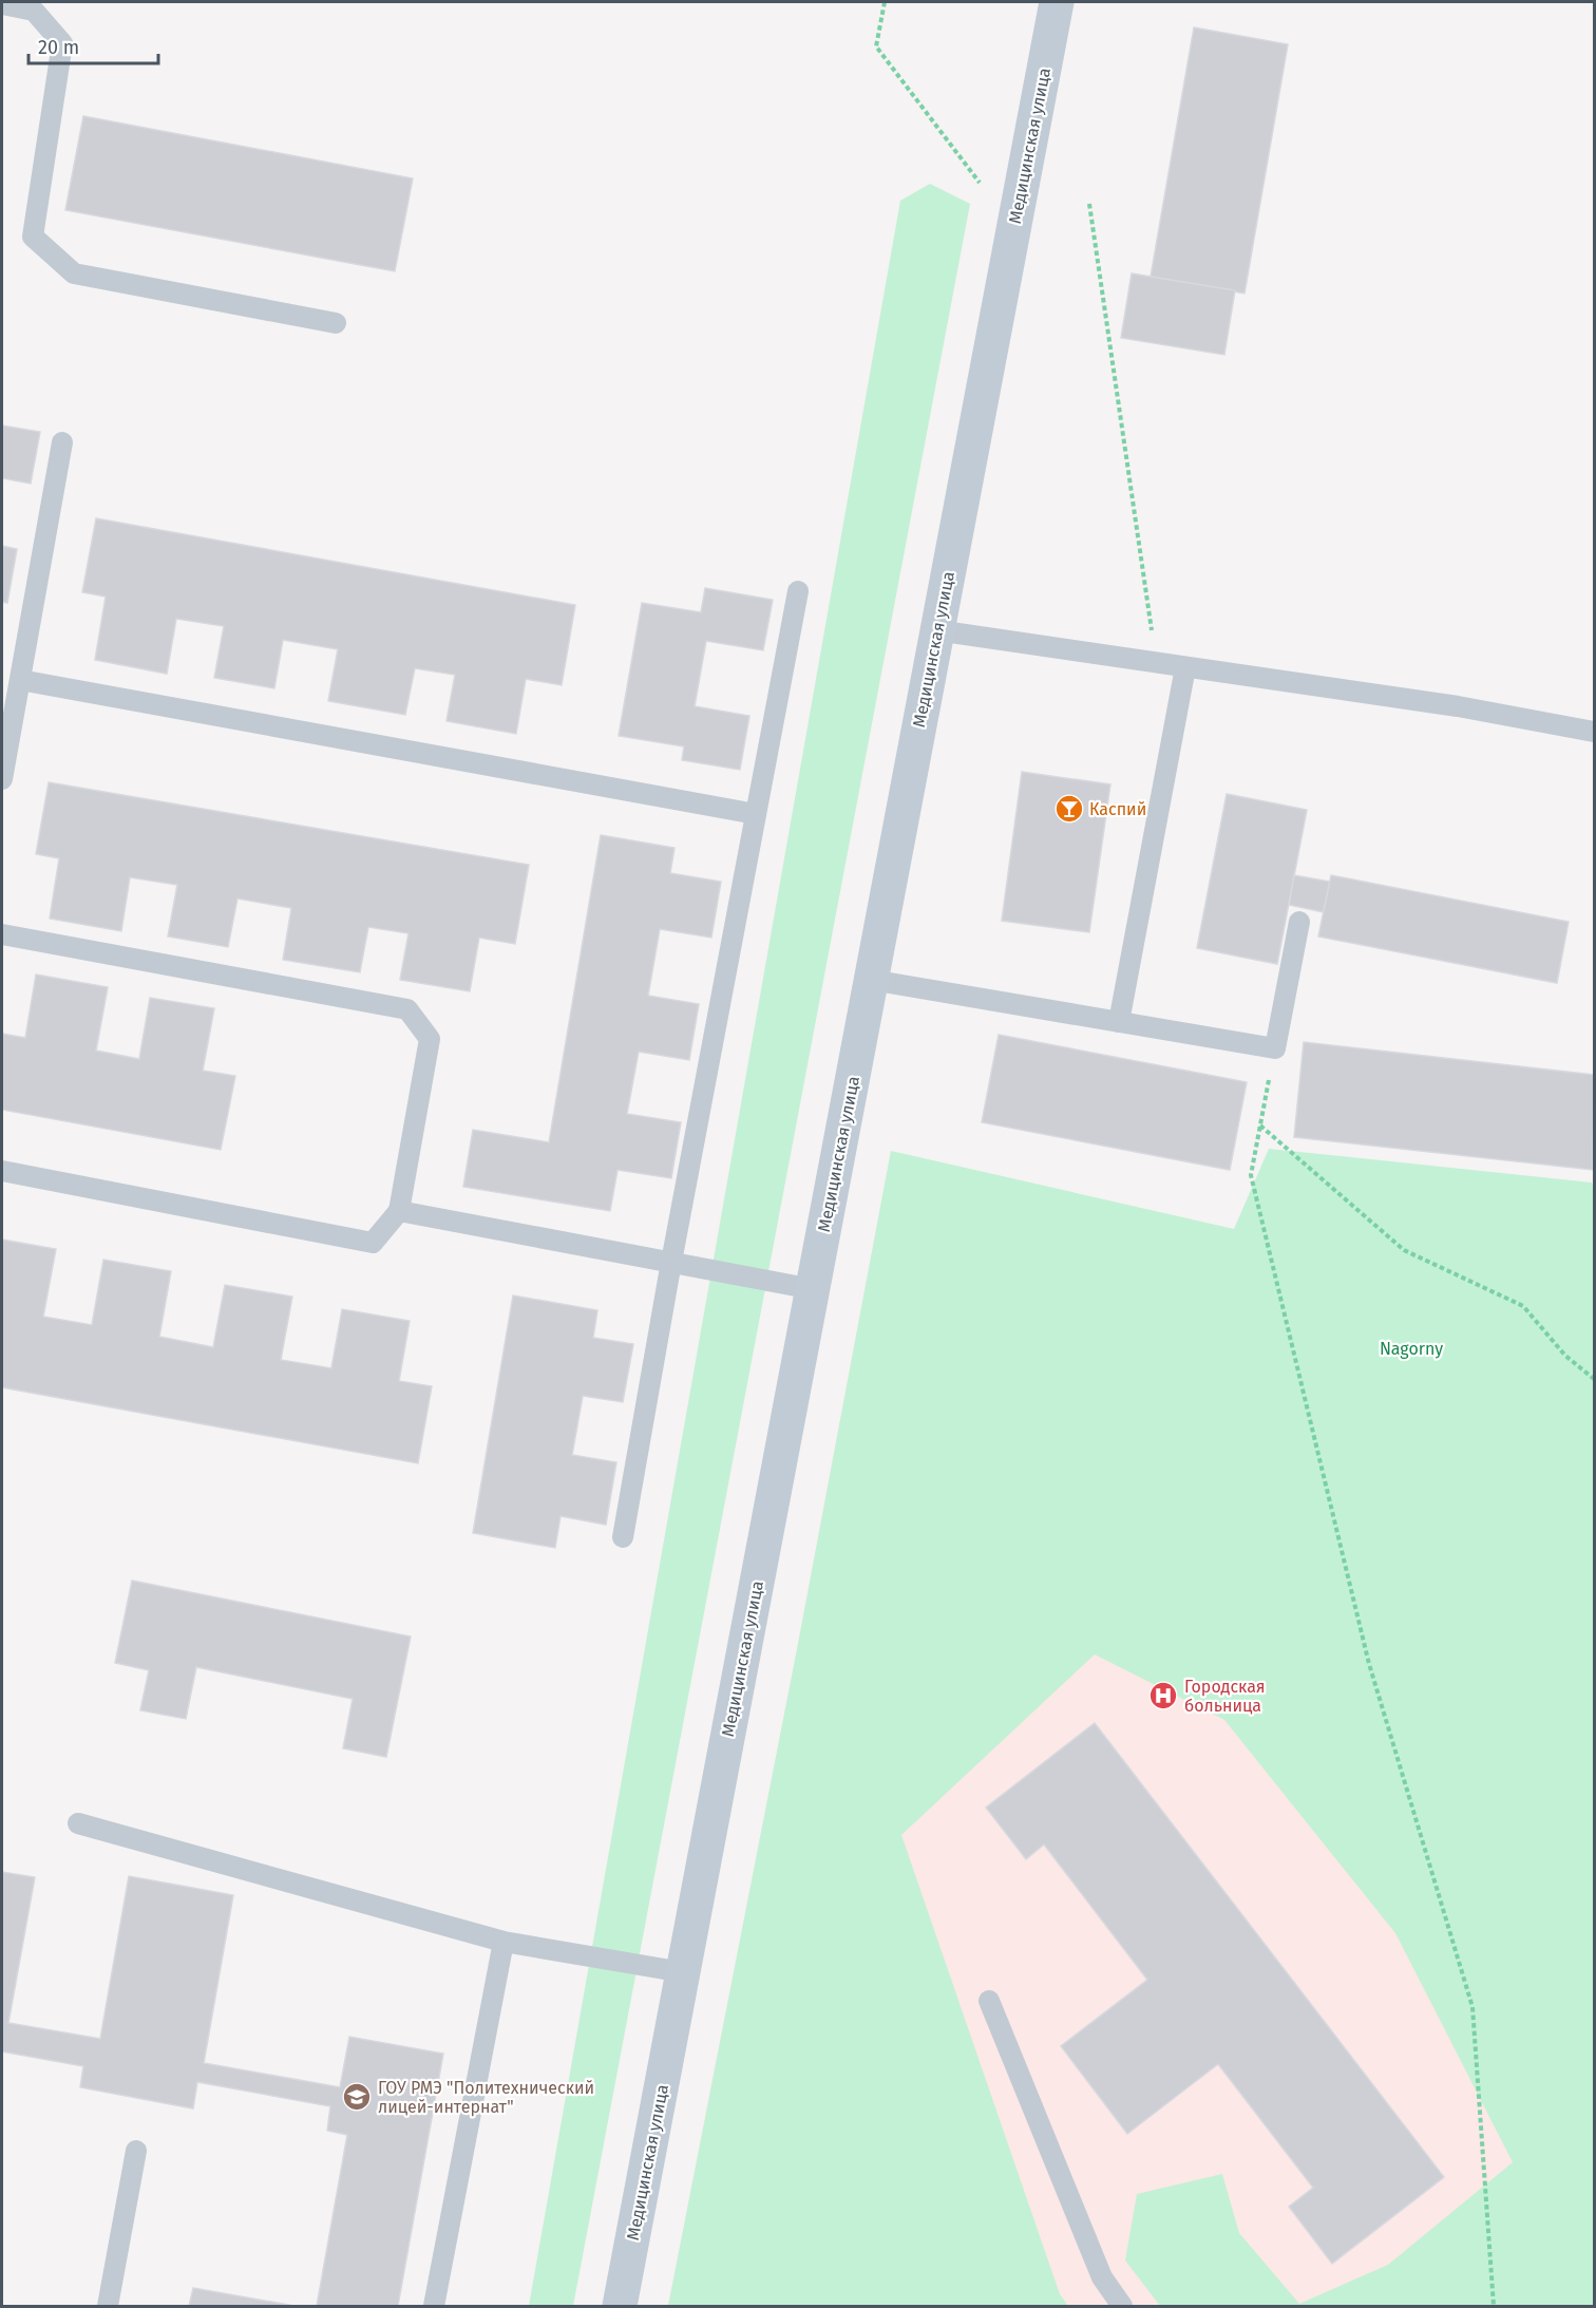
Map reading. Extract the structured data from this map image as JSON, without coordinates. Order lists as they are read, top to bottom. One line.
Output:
{"streets":{"main road":["Медицинская улица"]},"parks":["Nagorny"],"places":{"bar":["Каспий"],"hospital":["Городская больница"],"school or university":["ГОУ РМЭ \"Политехнический лицей-интернат\""]},"scale_bar":"20 m"}
